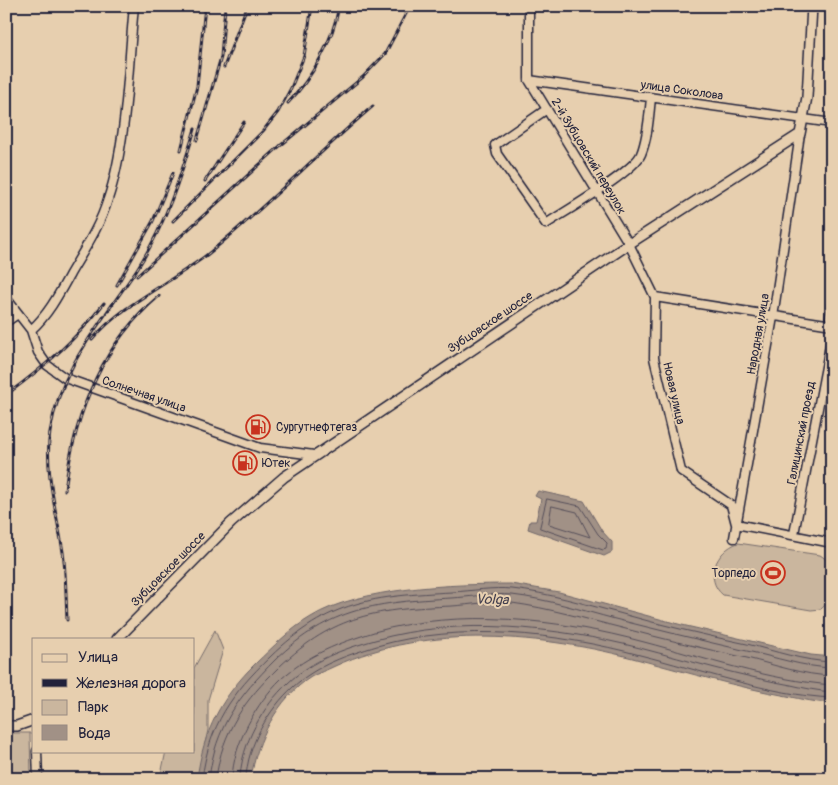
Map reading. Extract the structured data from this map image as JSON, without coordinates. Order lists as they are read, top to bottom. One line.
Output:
{"streets":{"main road":["Зубцовское шоссе"],"street":["улица Соколова","2-й Зубцовский переулок","Народная улица","Новая улица","Солнечная улица","Галицинский проезд"]},"crossings":[["улица Соколова","2-й Зубцовский переулок"],["2-й Зубцовский переулок","Зубцовское шоссе"],["2-й Зубцовский переулок","Новая улица"],["Зубцовское шоссе","Народная улица"],["Зубцовское шоссе","Новая улица"],["Зубцовское шоссе","Солнечная улица"],["Народная улица","Новая улица"]],"water":["Volga"],"places":{"fuel station":["Сургутнефтегаз","Ютек"],"sports":["Торпедо"]},"legend":["Улица","Железная дорога","Парк","Вода"]}
